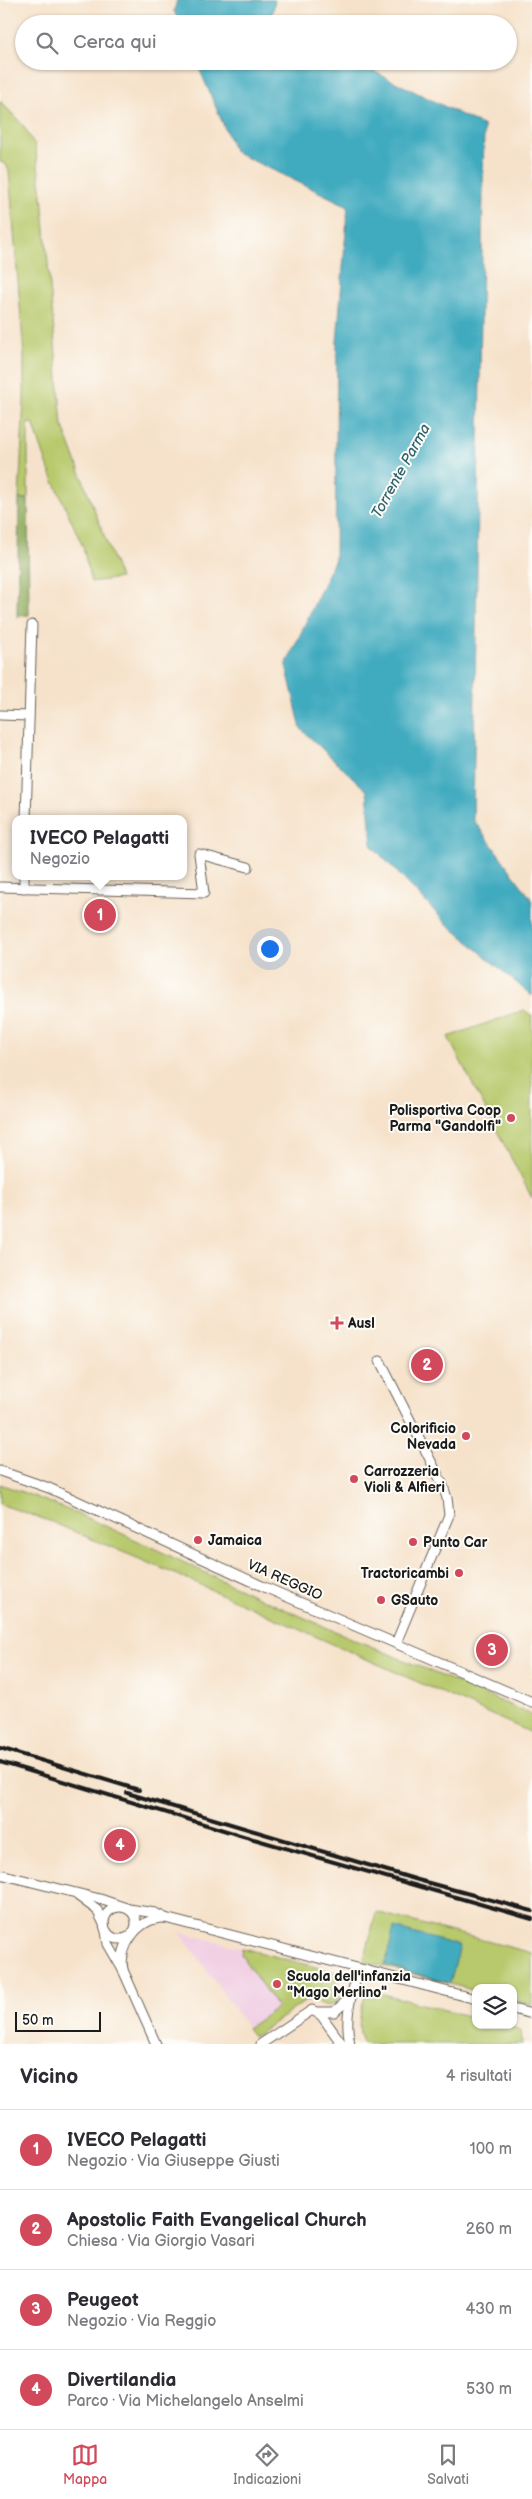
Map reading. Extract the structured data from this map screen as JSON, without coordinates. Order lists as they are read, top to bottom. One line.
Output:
{"streets":{"street":["VIA REGGIO"]},"water":["Torrente Parma"],"places":{"other":["Polisportiva Coop Parma \"Gandolfi\"","Colorificio Nevada","Carrozzeria Violi & Alfieri","Jamaica","Punto Car","Tractoricambi","GSauto","Scuola dell'infanzia \"Mago Merlino\""],"health":["Ausl"]},"scale_bar":"50 m","page":{"search":"Cerca qui","popup":["IVECO Pelagatti","Negozio"],"pins":["1","2","3","4"],"scale":"50 m","heading":["Vicino","4 risultati"],"list":[{"mark":"1","name":"IVECO Pelagatti","note":"Negozio · Via Giuseppe Giusti","value":"100 m"},{"mark":"2","name":"Apostolic Faith Evangelical Church","note":"Chiesa · Via Giorgio Vasari","value":"260 m"},{"mark":"3","name":"Peugeot","note":"Negozio · Via Reggio","value":"430 m"},{"mark":"4","name":"Divertilandia","note":"Parco · Via Michelangelo Anselmi","value":"530 m"}],"nav":["Mappa","Indicazioni","Salvati"]}}
